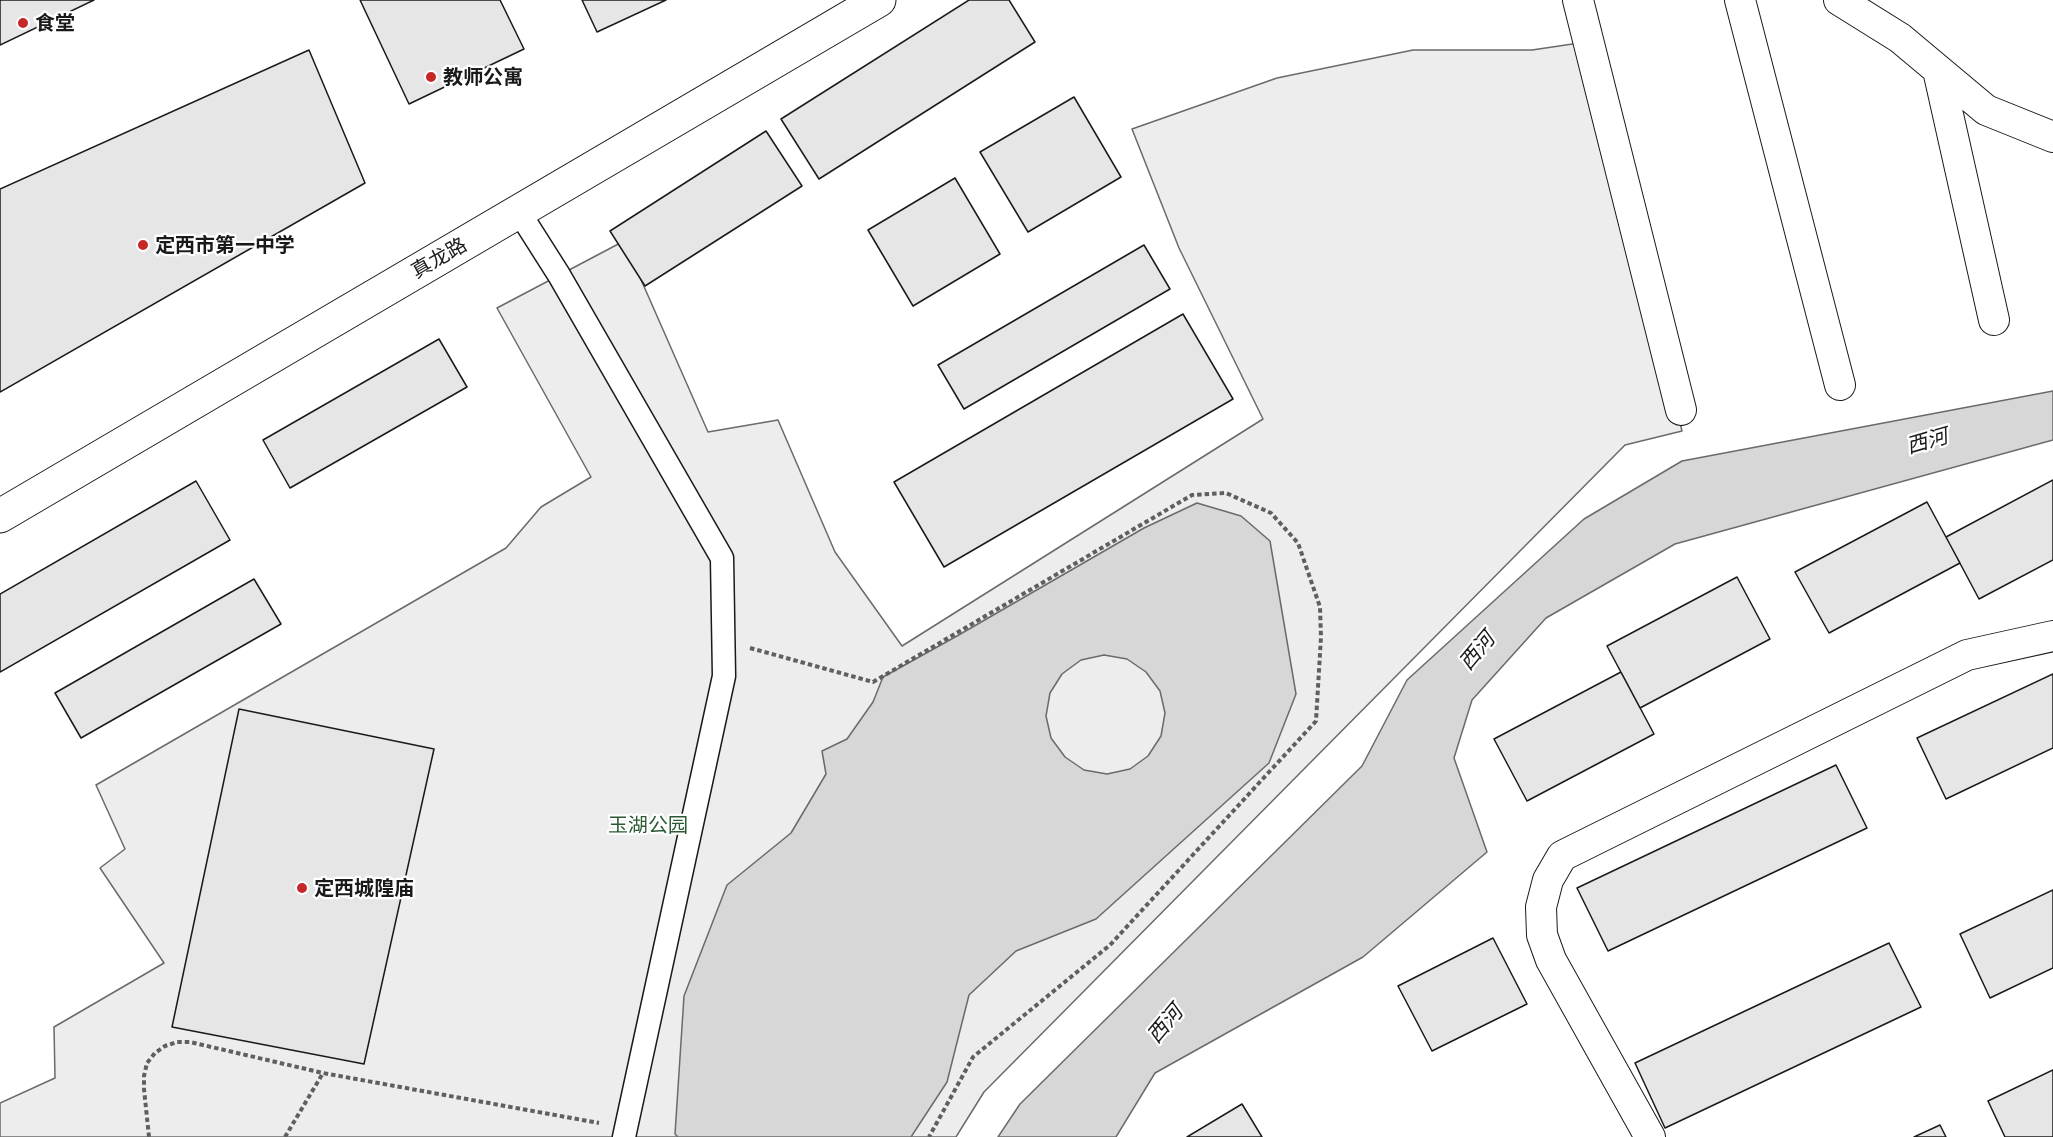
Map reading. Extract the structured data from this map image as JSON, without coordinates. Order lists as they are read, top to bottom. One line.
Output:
{"streets":{"main road":["真龙路"]},"water":["西河"],"parks":["玉湖公园"],"places":["食堂","教师公寓","定西市第一中学","定西城隍庙"]}
